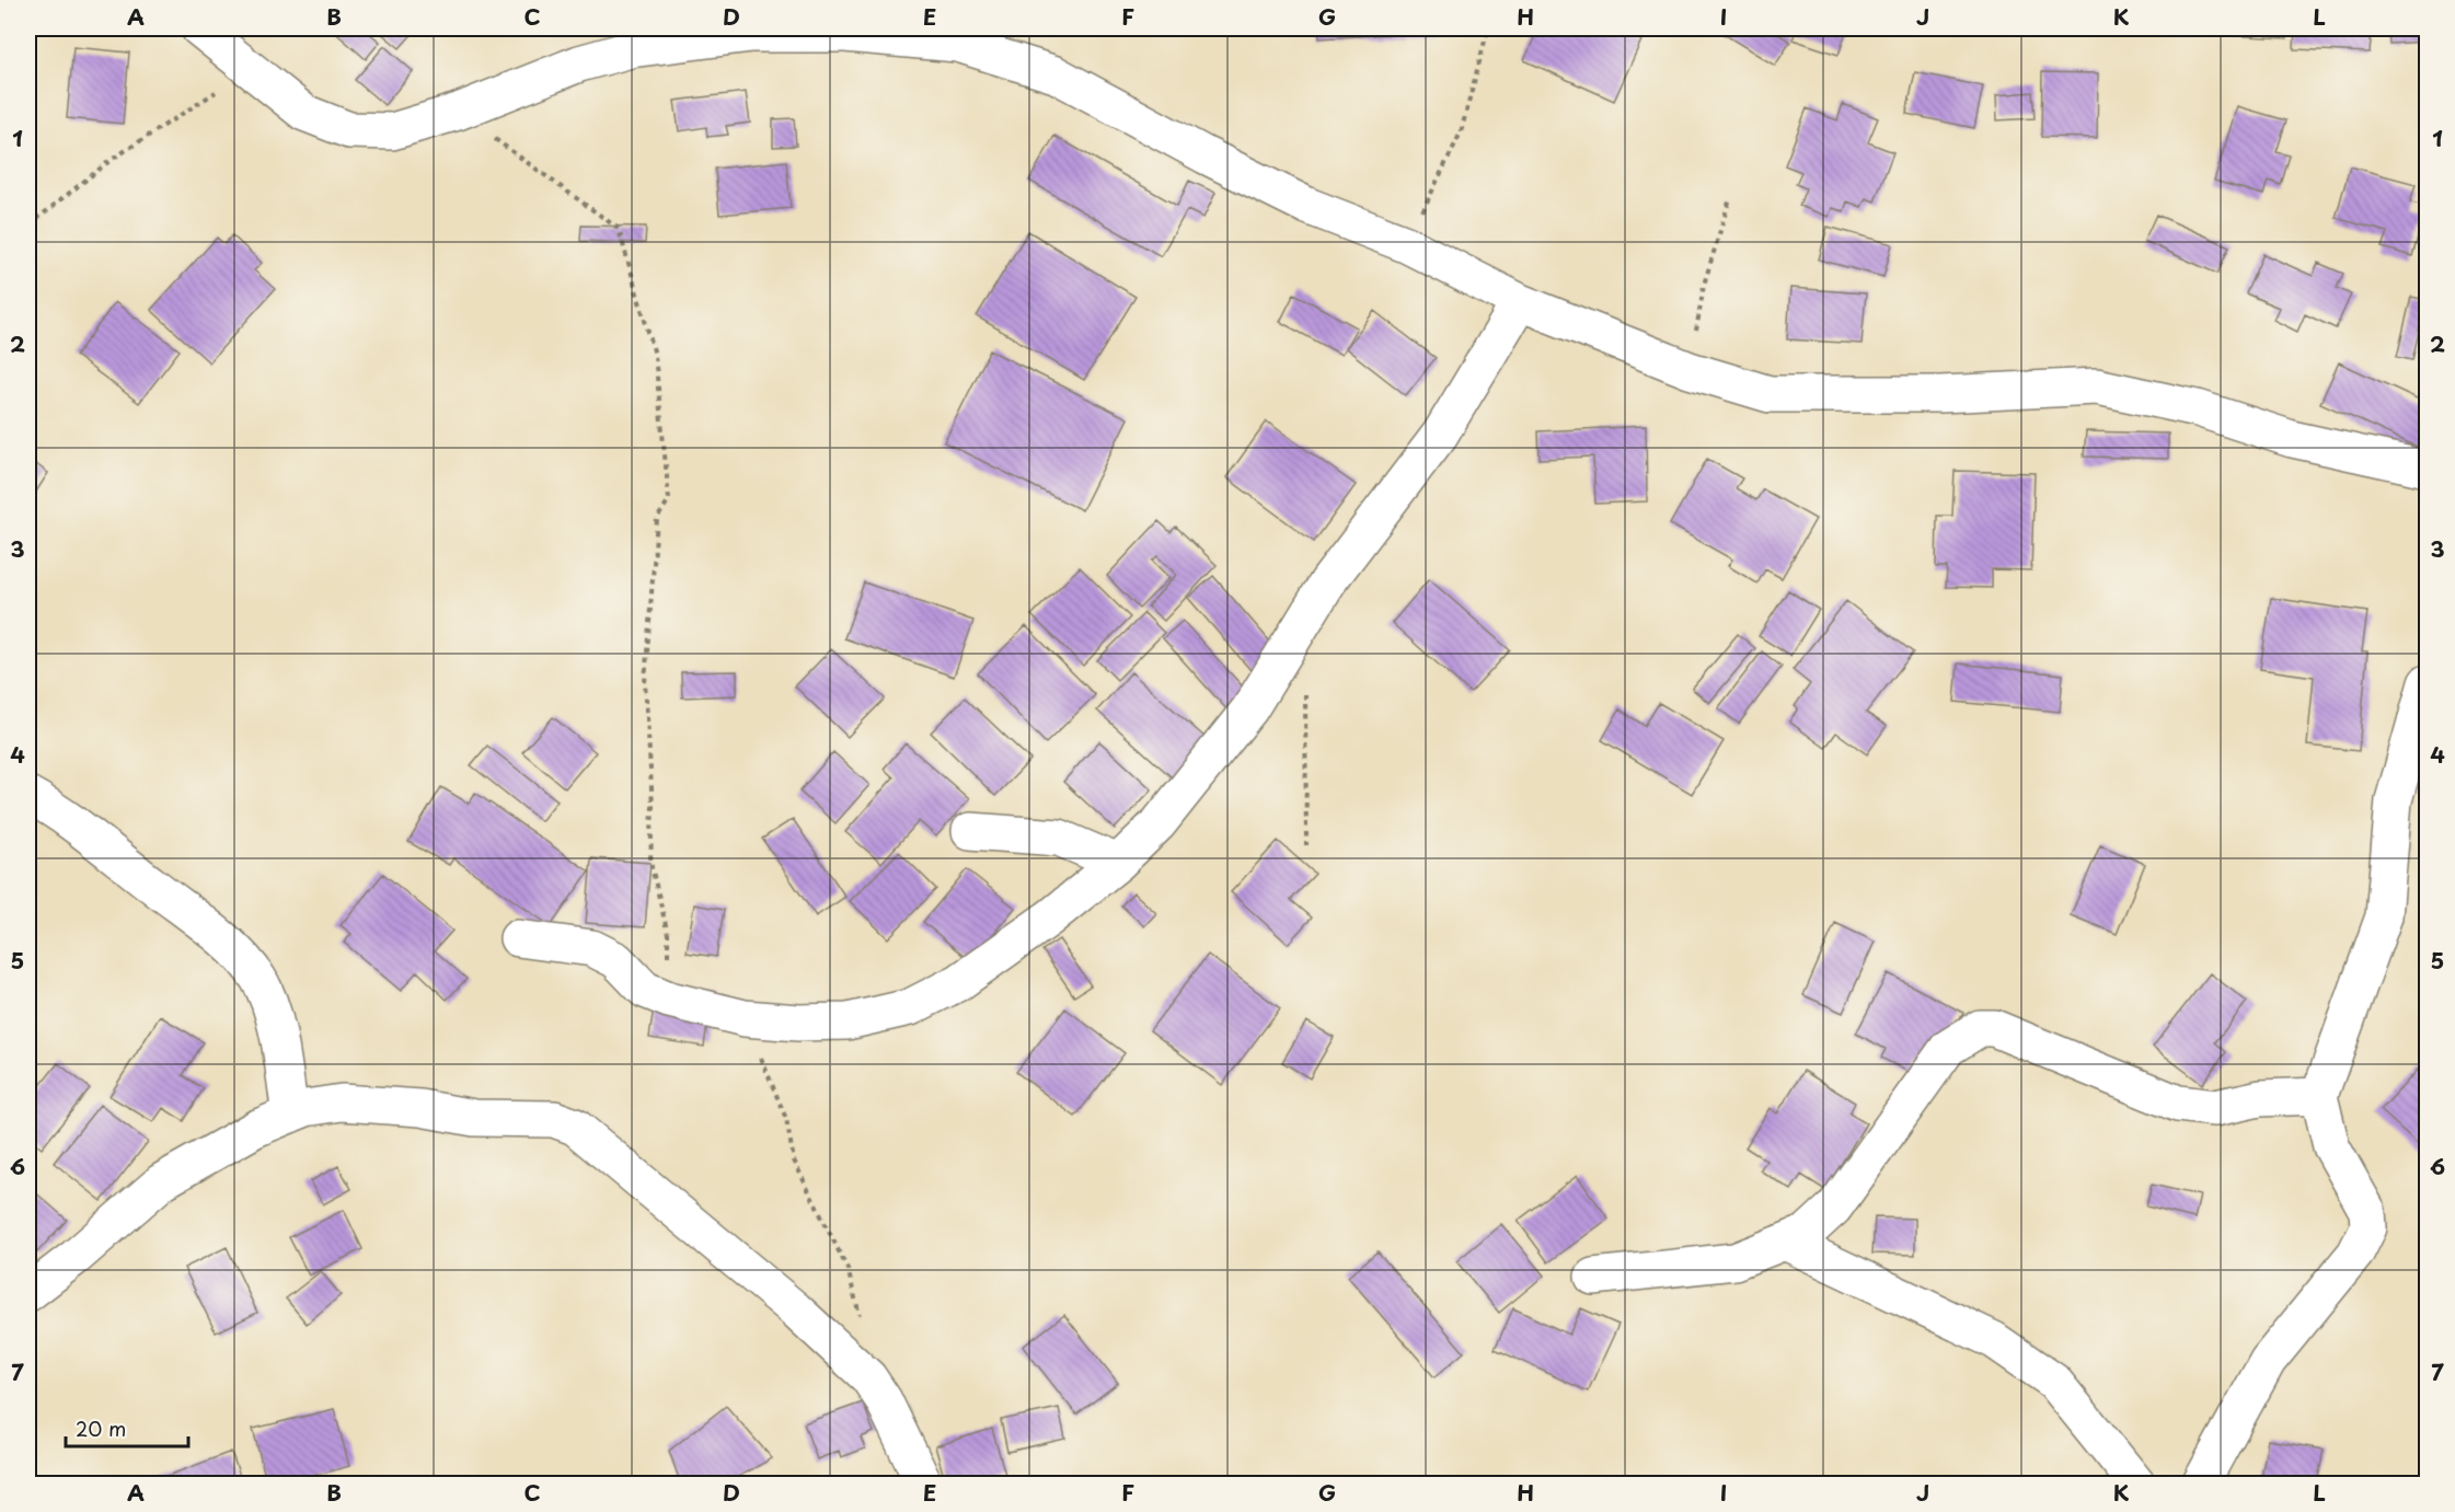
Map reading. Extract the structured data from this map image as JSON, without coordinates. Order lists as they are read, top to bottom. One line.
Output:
{"scale_bar":"20 m","grid":{"columns":["A","B","C","D","E","F","G","H","I","J","K","L"],"rows":["1","2","3","4","5","6","7"]}}
